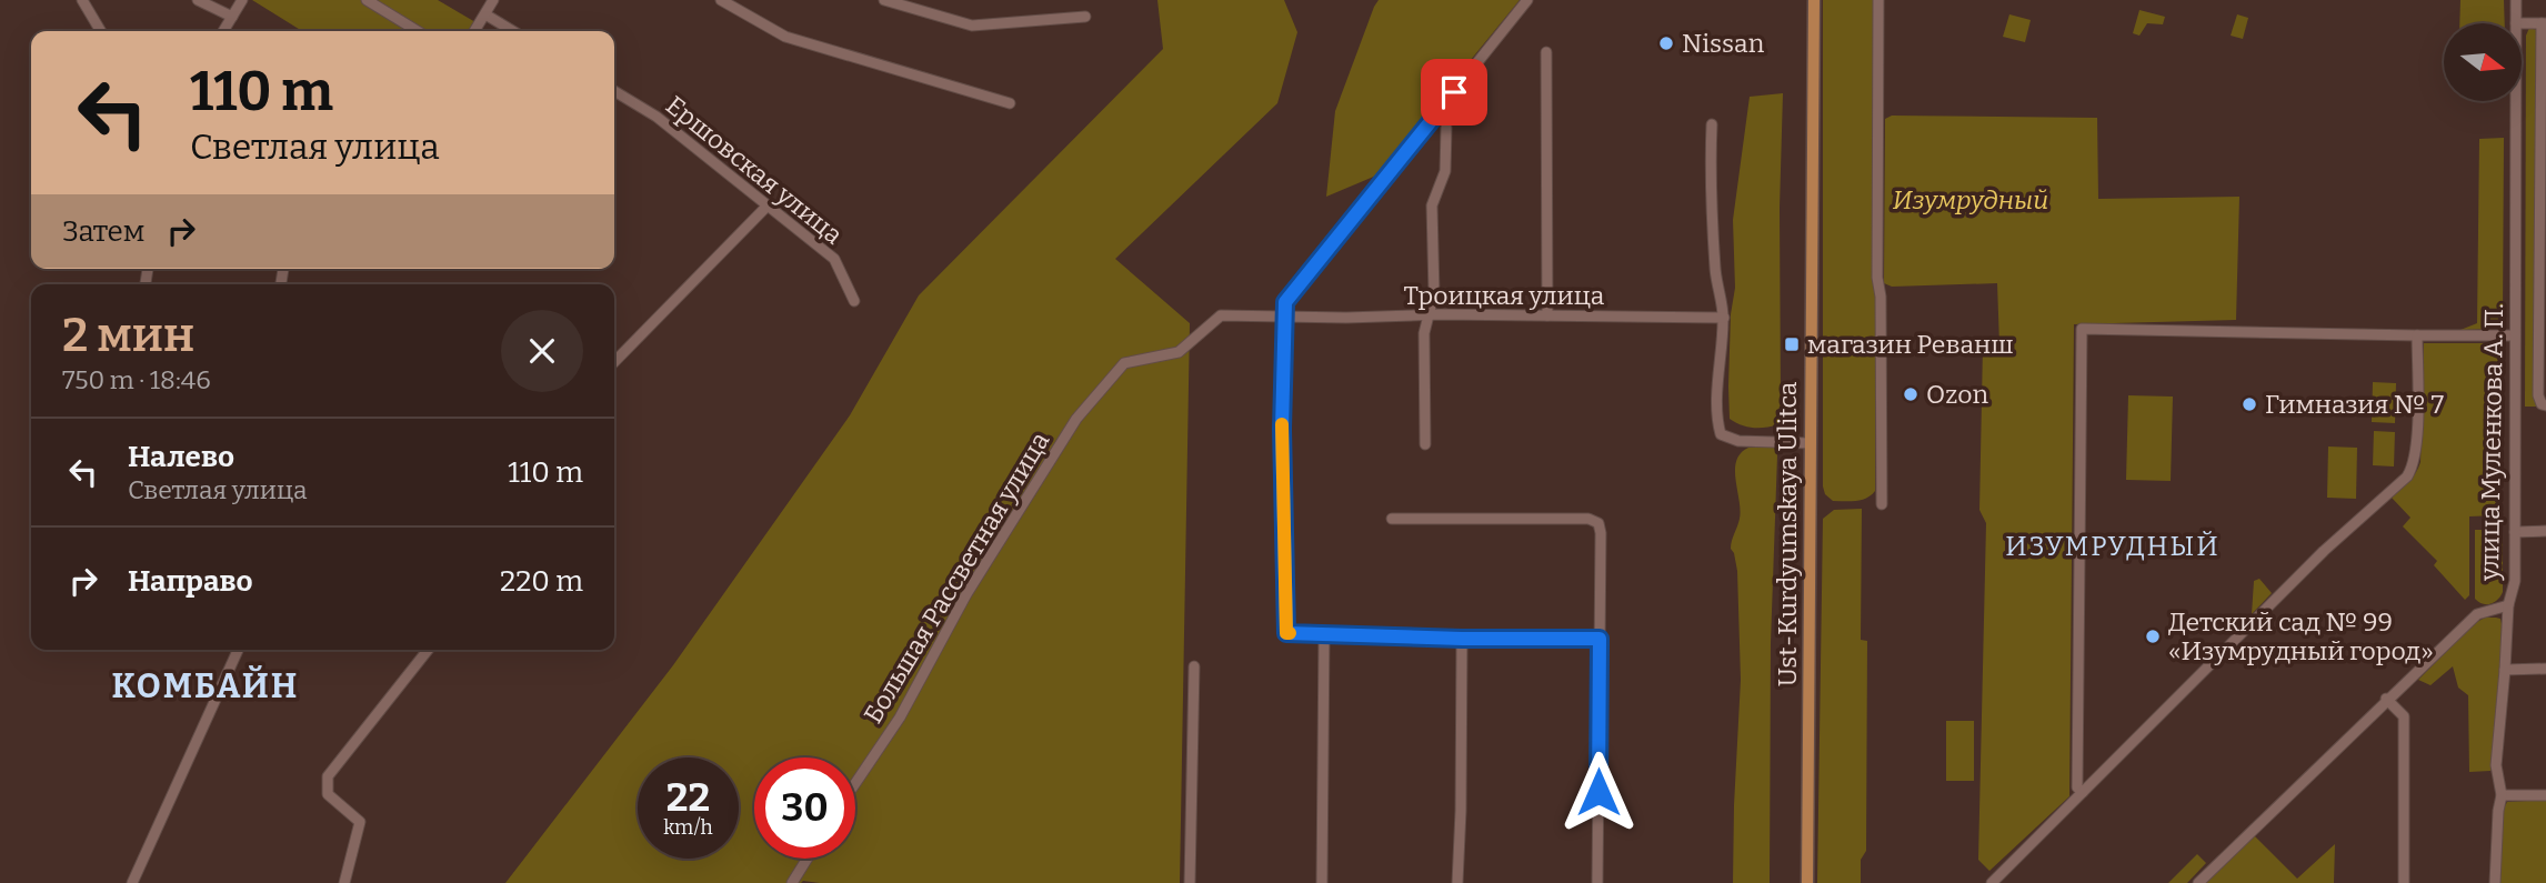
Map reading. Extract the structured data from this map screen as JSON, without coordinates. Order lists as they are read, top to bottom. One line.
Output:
{"streets":{"main road":["Ust-Kurdyumskaya Ulitca"],"street":["Ершовская улица","Троицкая улица","улица Муленкова А. П.","Большая Рассветная улица"]},"crossings":[["Троицкая улица","Большая Рассветная улица"]],"districts":["ИЗУМРУДНЫЙ","КОМБАЙН"],"parks":["Изумрудный"],"places":{"other":["Nissan","Ozon","Гимназия № 7","Детский сад № 99 «Изумрудный город»"],"transit":["магазин Реванш"]},"north":"right","page":{"turn":["110 m","Светлая улица"],"then":"Затем","heading":["2 мин","750 m · 18:46"],"list":[{"name":"Налево","note":"Светлая улица","value":"110 m"},{"name":"Направо","value":"220 m"}],"speed":"22 km/h","limit":"30"}}
